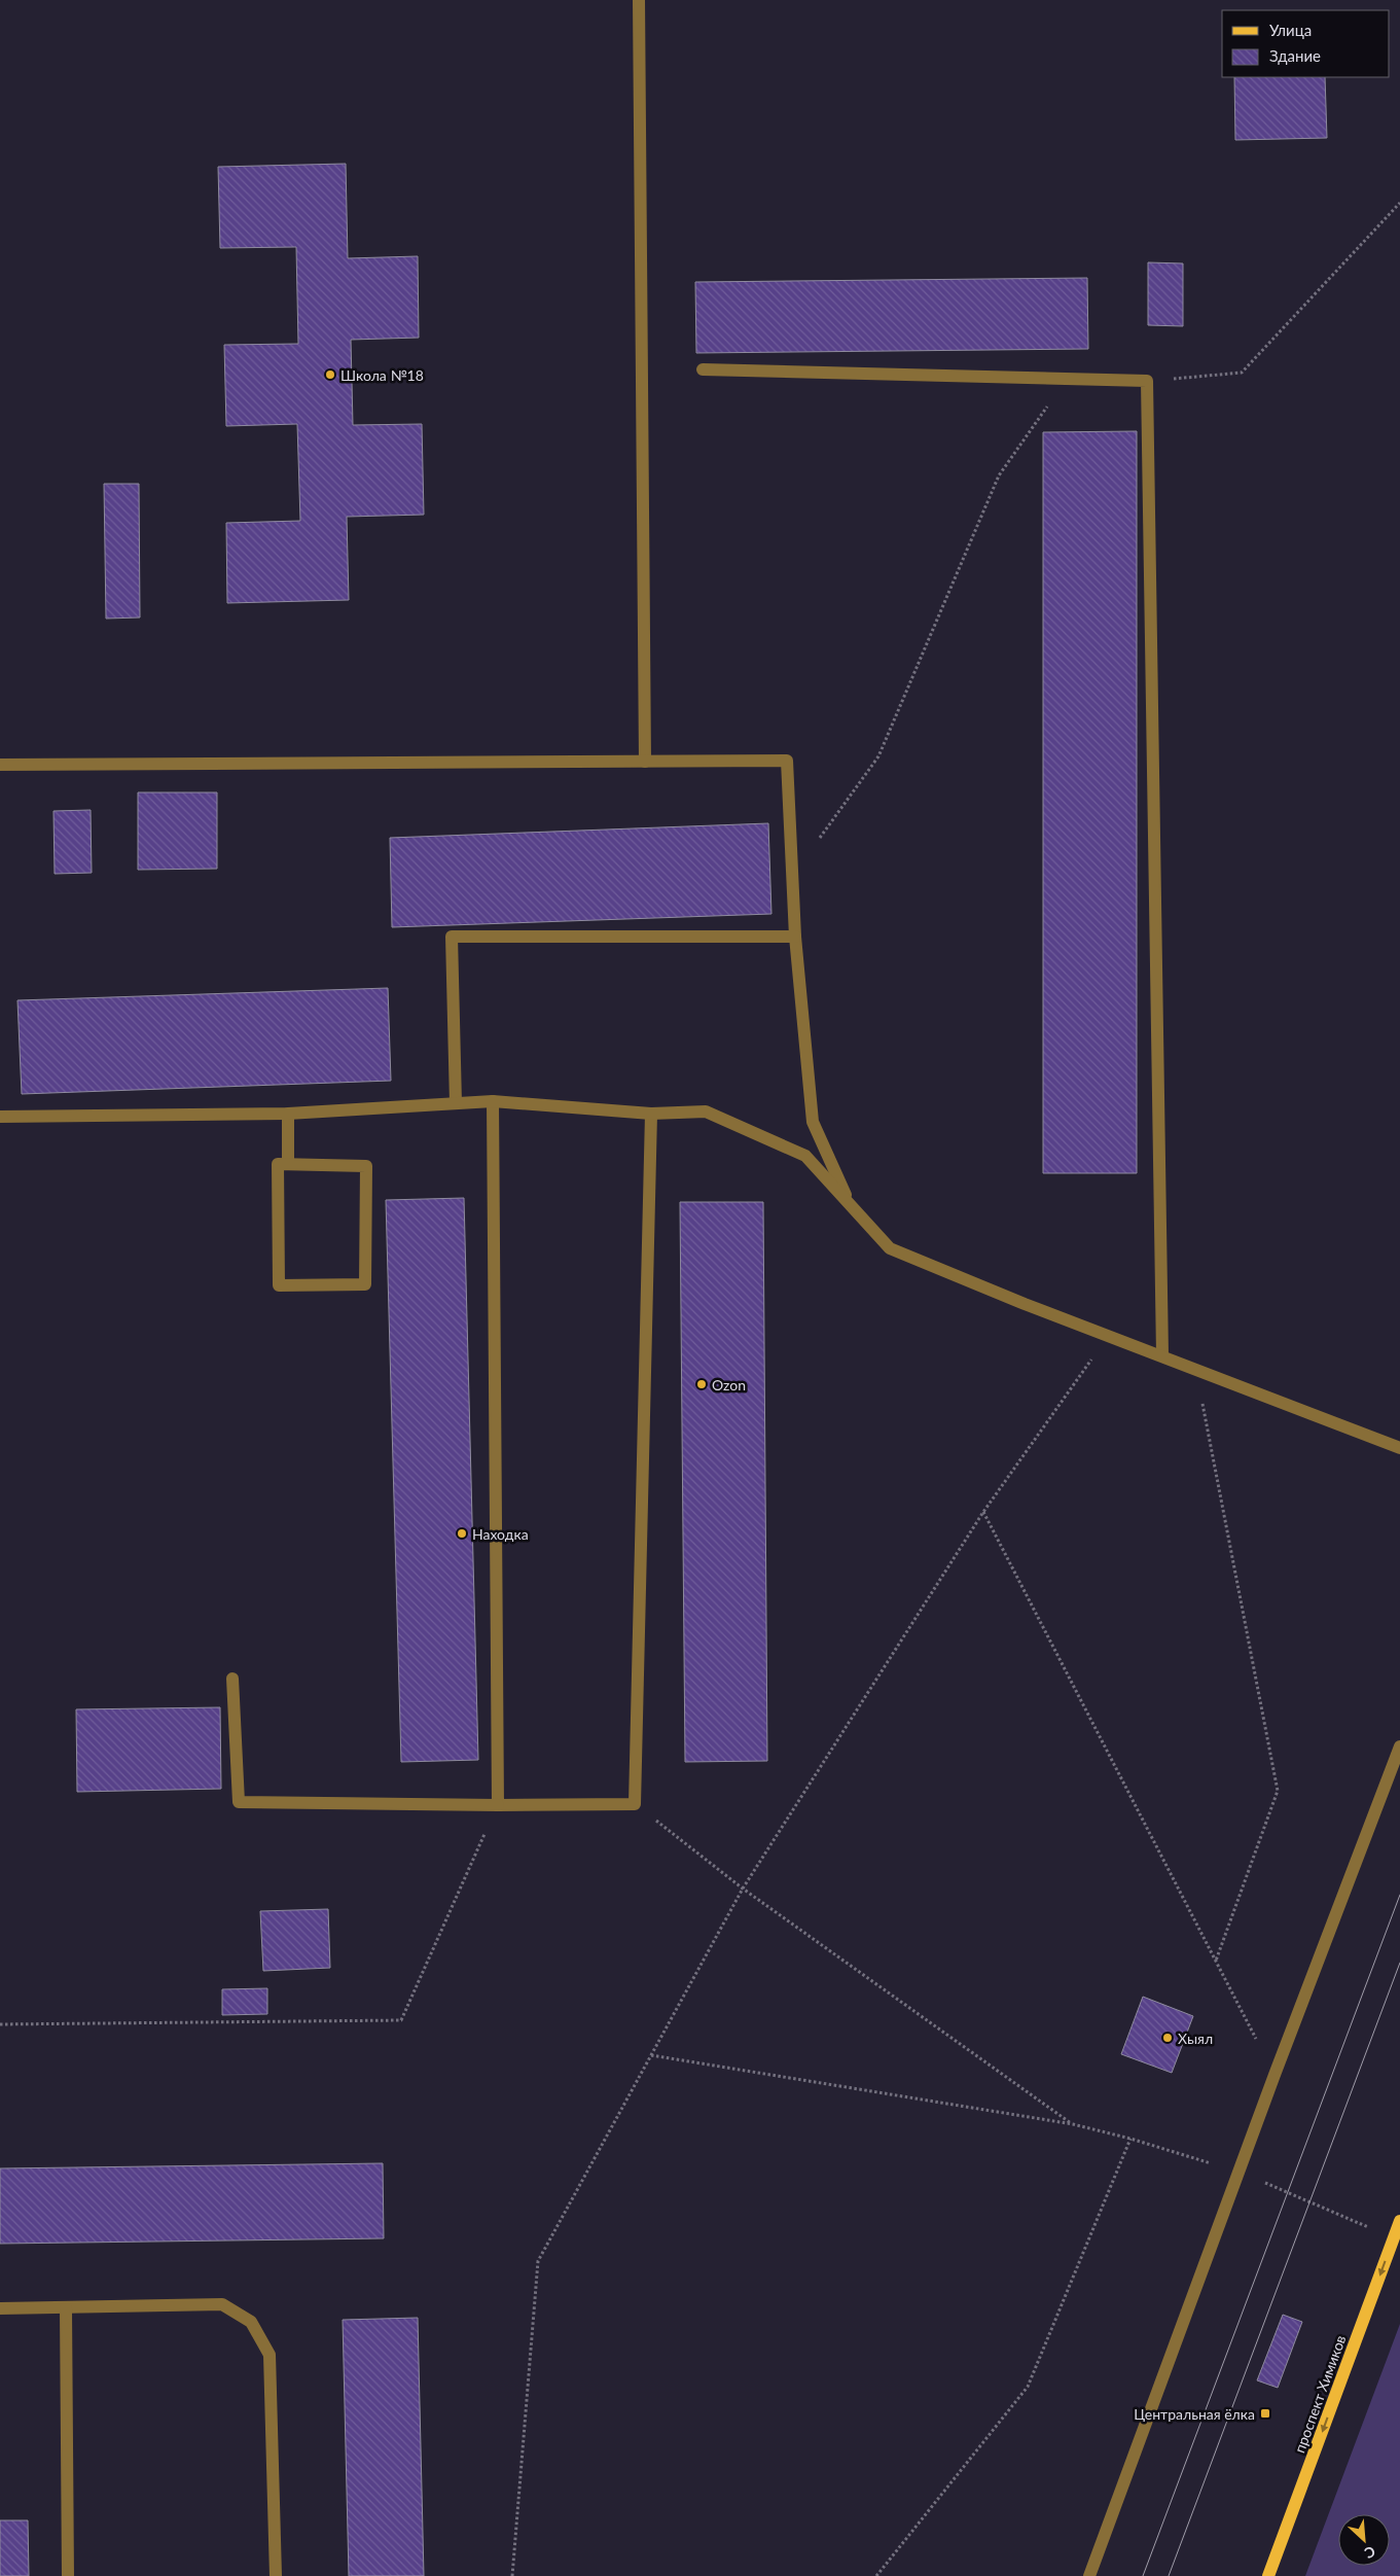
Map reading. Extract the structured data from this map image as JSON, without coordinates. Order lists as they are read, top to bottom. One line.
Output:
{"streets":{"main road":["проспект Химиков"]},"one_way":["проспект Химиков"],"places":{"other":["Школа №18","Ozon","Находка","Хыял"],"transit":["Центральная ёлка"]},"legend":["Улица","Здание"],"north":"bottom right"}
